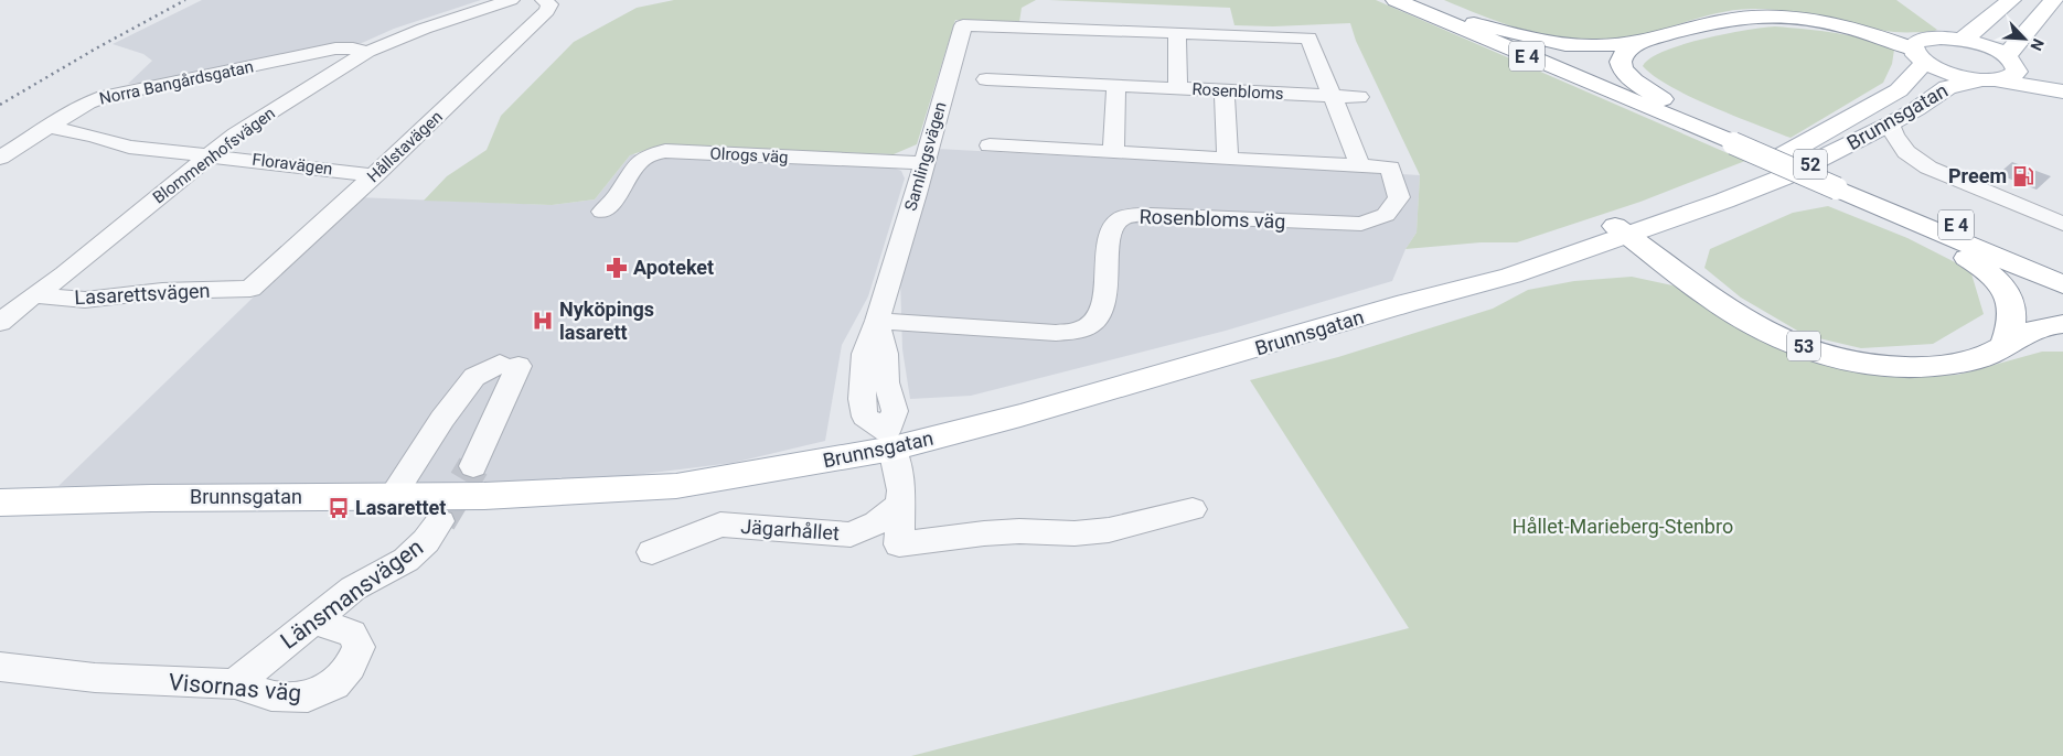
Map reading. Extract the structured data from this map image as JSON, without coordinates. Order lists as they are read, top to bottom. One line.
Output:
{"streets":{"main road":["E 4","Brunnsgatan","52","53"],"street":["Norra Bangårdsgatan","Rosenbloms","Hållstavägen","Blommenhofsvägen","Olrogs väg","Samlingsvägen","Floravägen","Rosenbloms väg","Lasarettsvägen","Jägarhållet","Länsmansvägen","Visornas väg"]},"crossings":[["Norra Bangårdsgatan","Blommenhofsvägen"],["Norra Bangårdsgatan","Floravägen"],["Brunnsgatan","Samlingsvägen"],["Brunnsgatan","52"],["Brunnsgatan","53"],["Hållstavägen","Floravägen"],["Hållstavägen","Lasarettsvägen"],["Blommenhofsvägen","Floravägen"],["Blommenhofsvägen","Lasarettsvägen"],["Olrogs väg","Samlingsvägen"],["Samlingsvägen","Rosenbloms väg"],["Länsmansvägen","Visornas väg"]],"parks":["Hållet-Marieberg-Stenbro"],"places":{"fuel station":["Preem"],"pharmacy":["Apoteket"],"hospital":["Nyköpings lasarett"],"bus stop":["Lasarettet"]},"north":"bottom right"}
